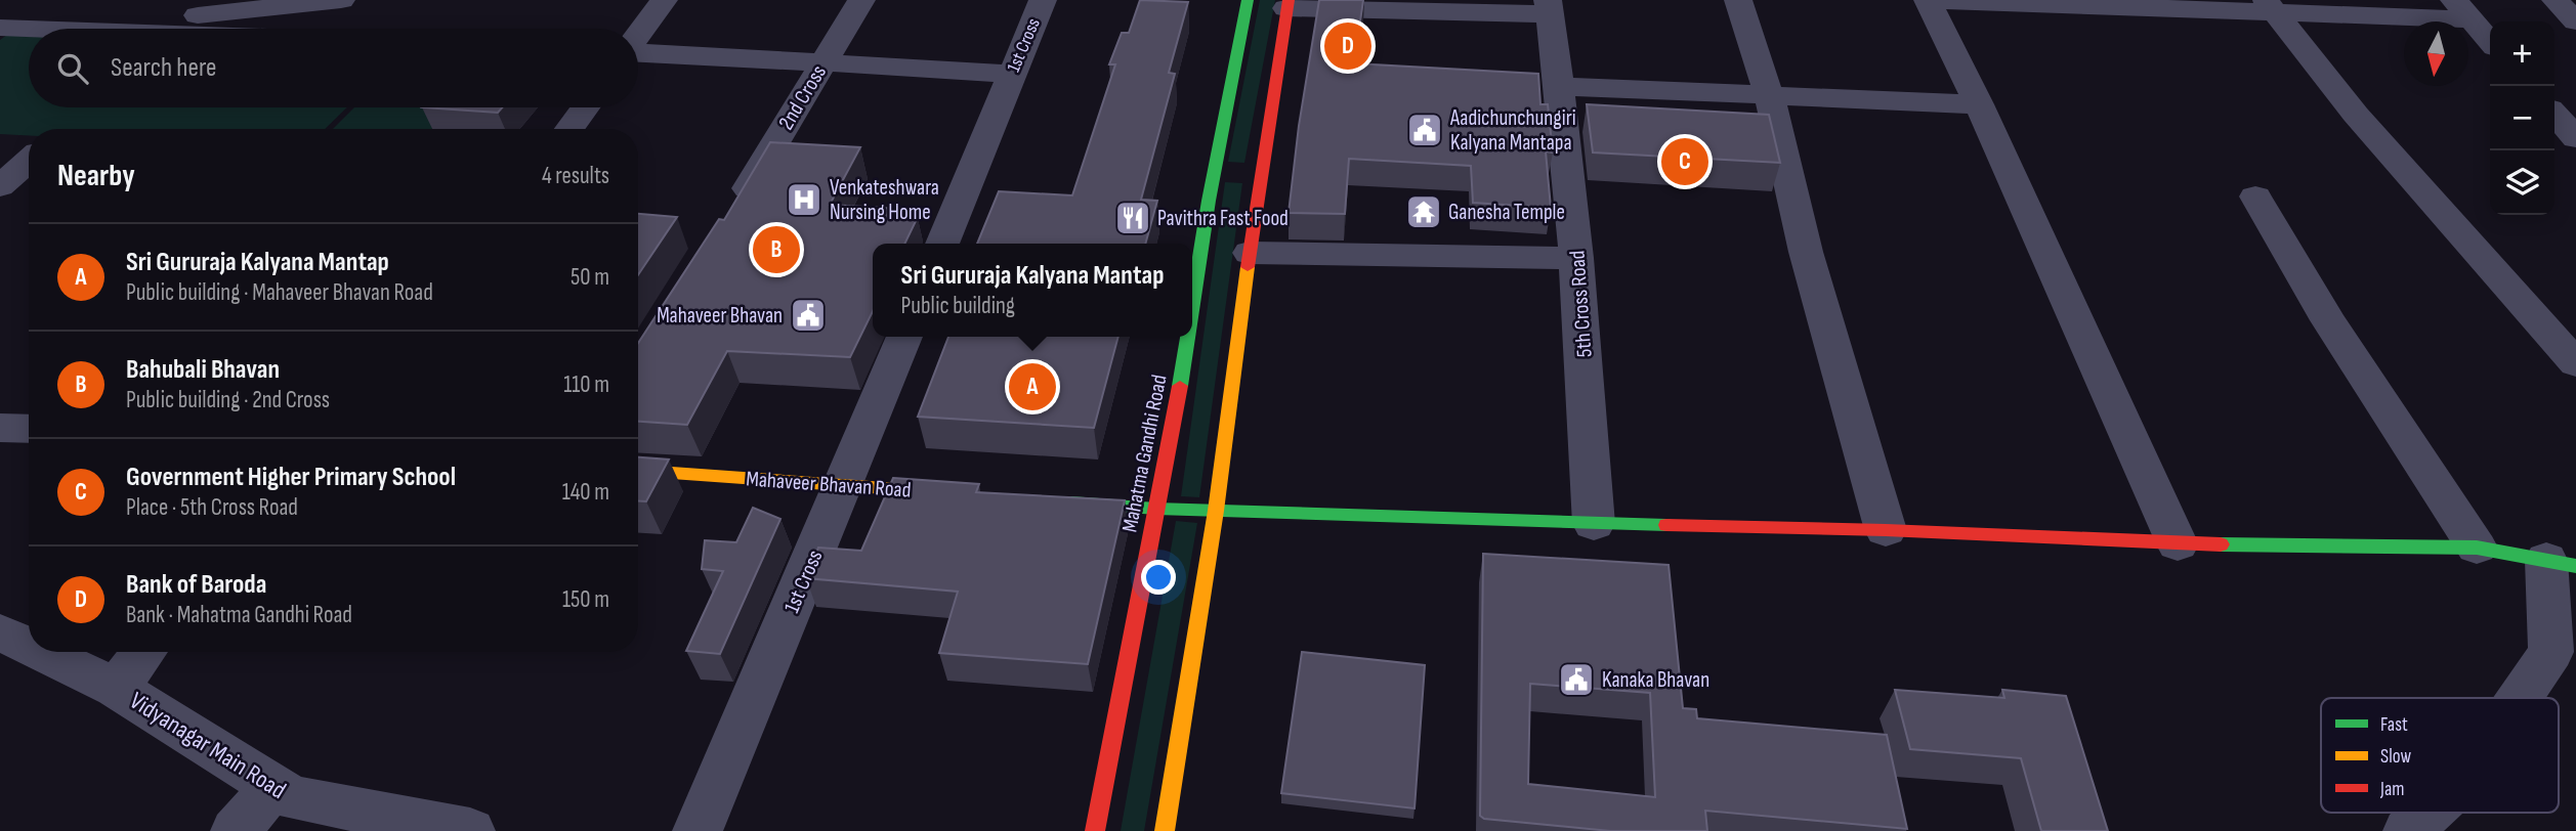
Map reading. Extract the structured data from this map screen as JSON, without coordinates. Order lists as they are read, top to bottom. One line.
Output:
{"streets":{"street":["1st Cross","2nd Cross","5th Cross Road","Mahatma Gandhi Road","Mahaveer Bhavan Road","Vidyanagar Main Road"]},"crossings":[["1st Cross","Mahaveer Bhavan Road"]],"places":{"public building":["Aadichunchungiri Kalyana Mantapa","Mahaveer Bhavan","Kanaka Bhavan"],"hospital":["Venkateshwara Nursing Home"],"temple":["Ganesha Temple"],"restaurant":["Pavithra Fast Food"]},"legend":["Fast","Slow","Jam"],"north":"bottom","page":{"pins":["D","C","B","A"],"map_buttons":["+","−"],"search":"Search here","heading":["Nearby","4 results"],"list":[{"mark":"A","name":"Sri Gururaja Kalyana Mantap","note":"Public building · Mahaveer Bhavan Road","value":"50 m"},{"mark":"B","name":"Bahubali Bhavan","note":"Public building · 2nd Cross","value":"110 m"},{"mark":"C","name":"Government Higher Primary School","note":"Place · 5th Cross Road","value":"140 m"},{"mark":"D","name":"Bank of Baroda","note":"Bank · Mahatma Gandhi Road","value":"150 m"}],"popup":["Sri Gururaja Kalyana Mantap","Public building"]}}
